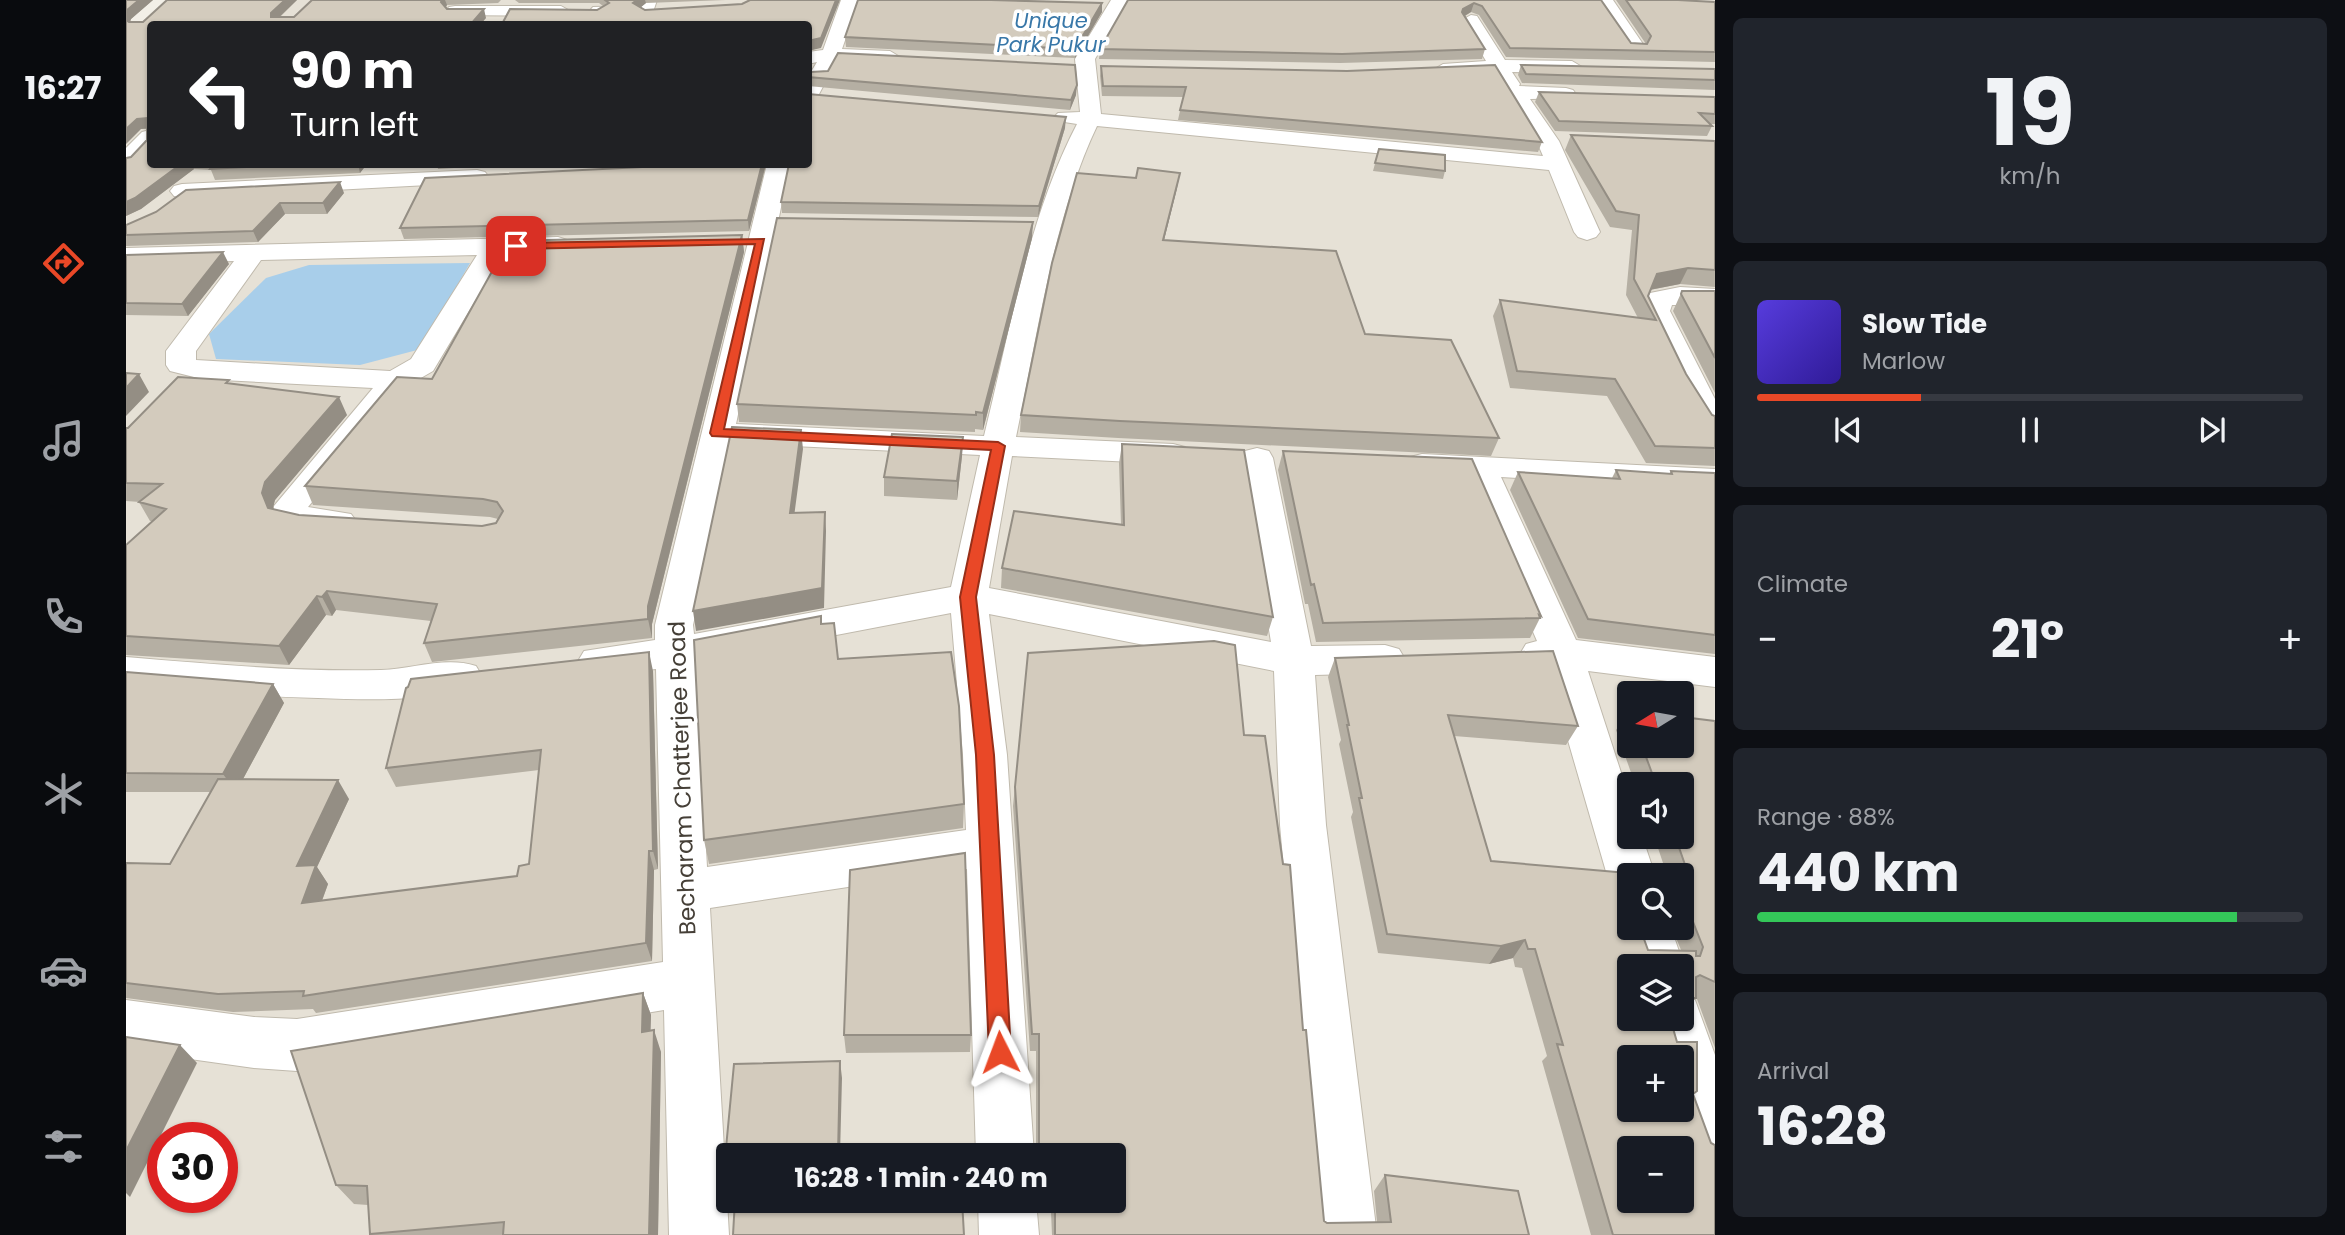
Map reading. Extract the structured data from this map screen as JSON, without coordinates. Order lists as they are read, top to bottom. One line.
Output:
{"streets":{"street":["Becharam Chatterjee Road"]},"water":["Unique Park Pukur"],"north":"left","page":{"tabs":"16:27","tile":[["19","km/h"],"Climate",["Range · 88%","440 km"],["Arrival","16:28"]],"turn":["90 m","Turn left"],"song":["Slow Tide","Marlow"],"heat":["−","21°","+"],"map_buttons":["+","−"],"limit":"30","trip":"16:28 · 1 min · 240 m"}}
